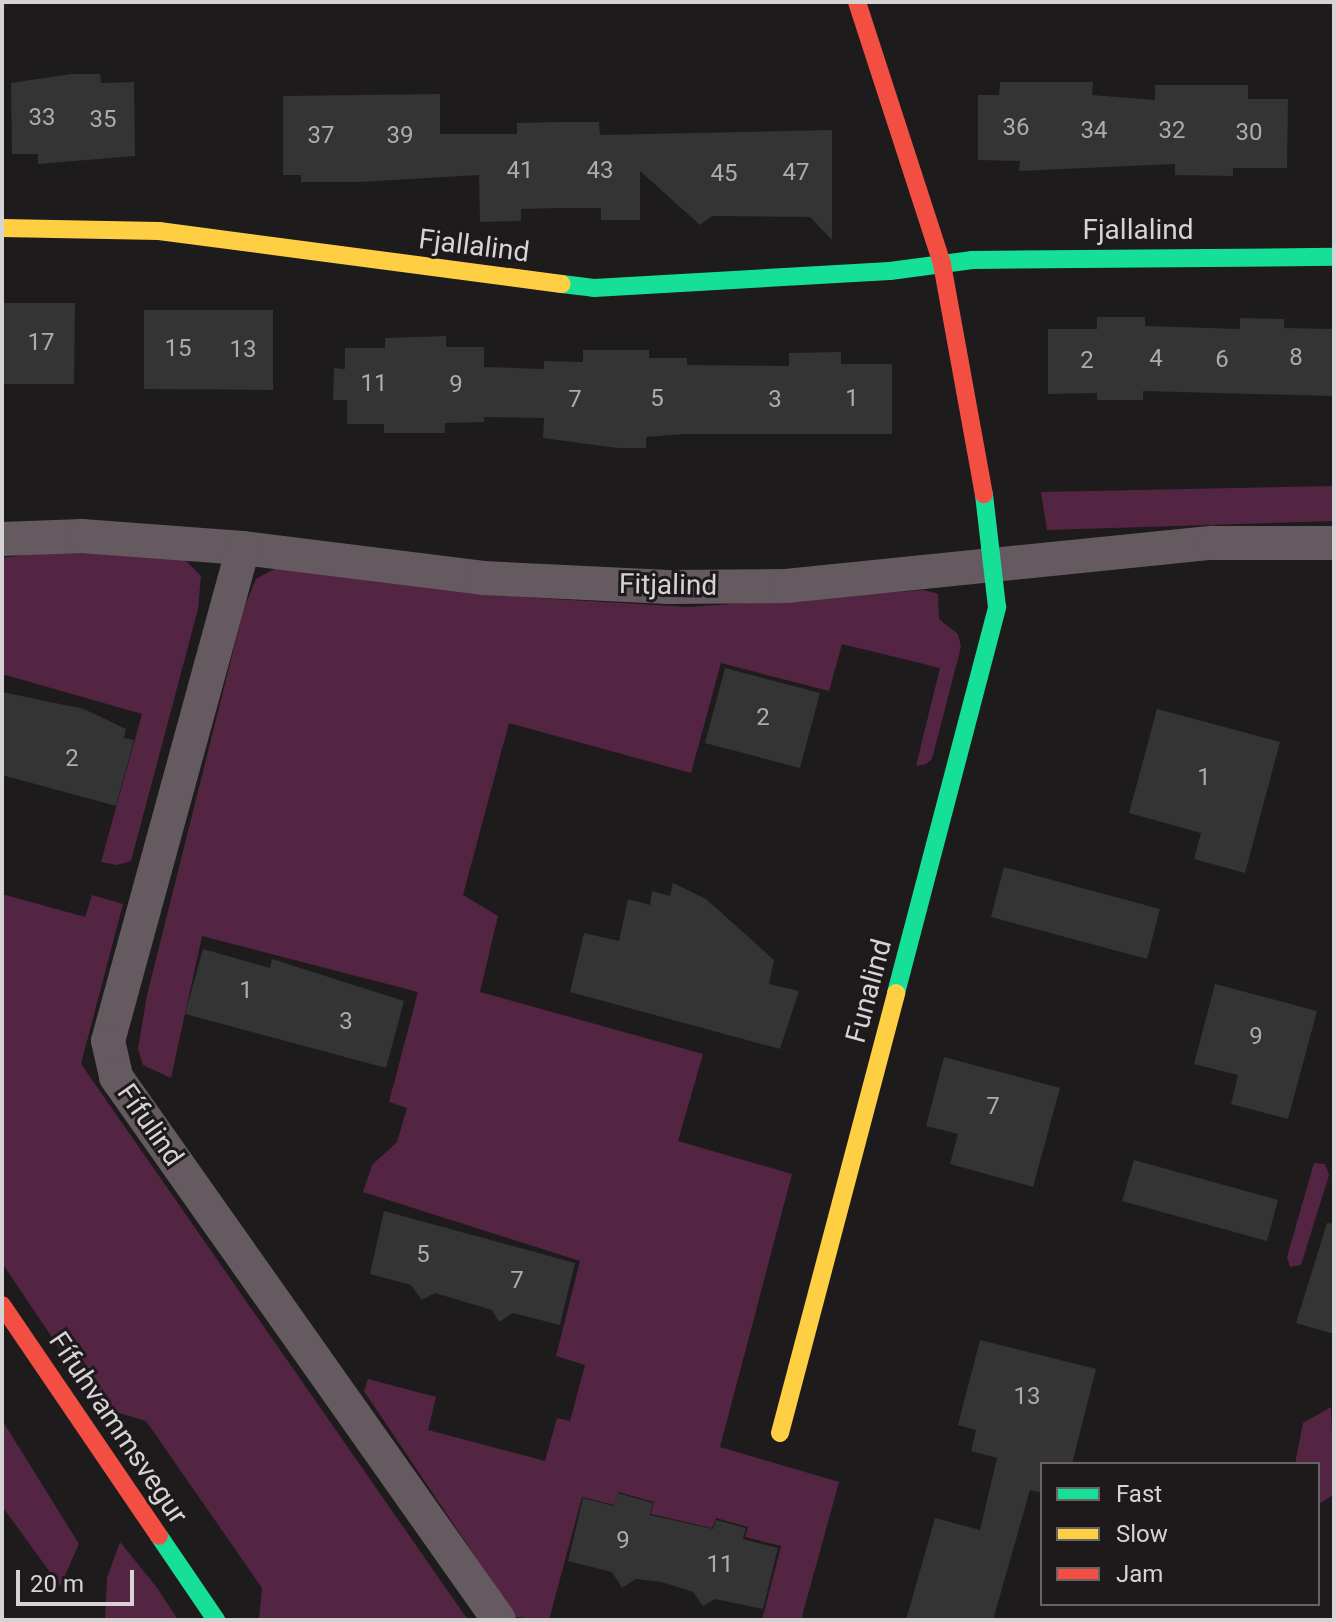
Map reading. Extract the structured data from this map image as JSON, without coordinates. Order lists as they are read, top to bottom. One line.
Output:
{"streets":{"street":["Fjallalind","Fitjalind","Funalind","Fífulind","Fífuhvammsvegur"]},"crossings":[["Fitjalind","Funalind"],["Fitjalind","Fífulind"]],"house_numbers":["33","35","36","34","32","30","37","39","41","43","47","45","17","15","13","8","4","6","2","11","9","5","1","7","3","2","2","1","1","3","9","7","5","7","13","9","11"],"legend":["Fast","Slow","Jam"],"scale_bar":"20 m"}
